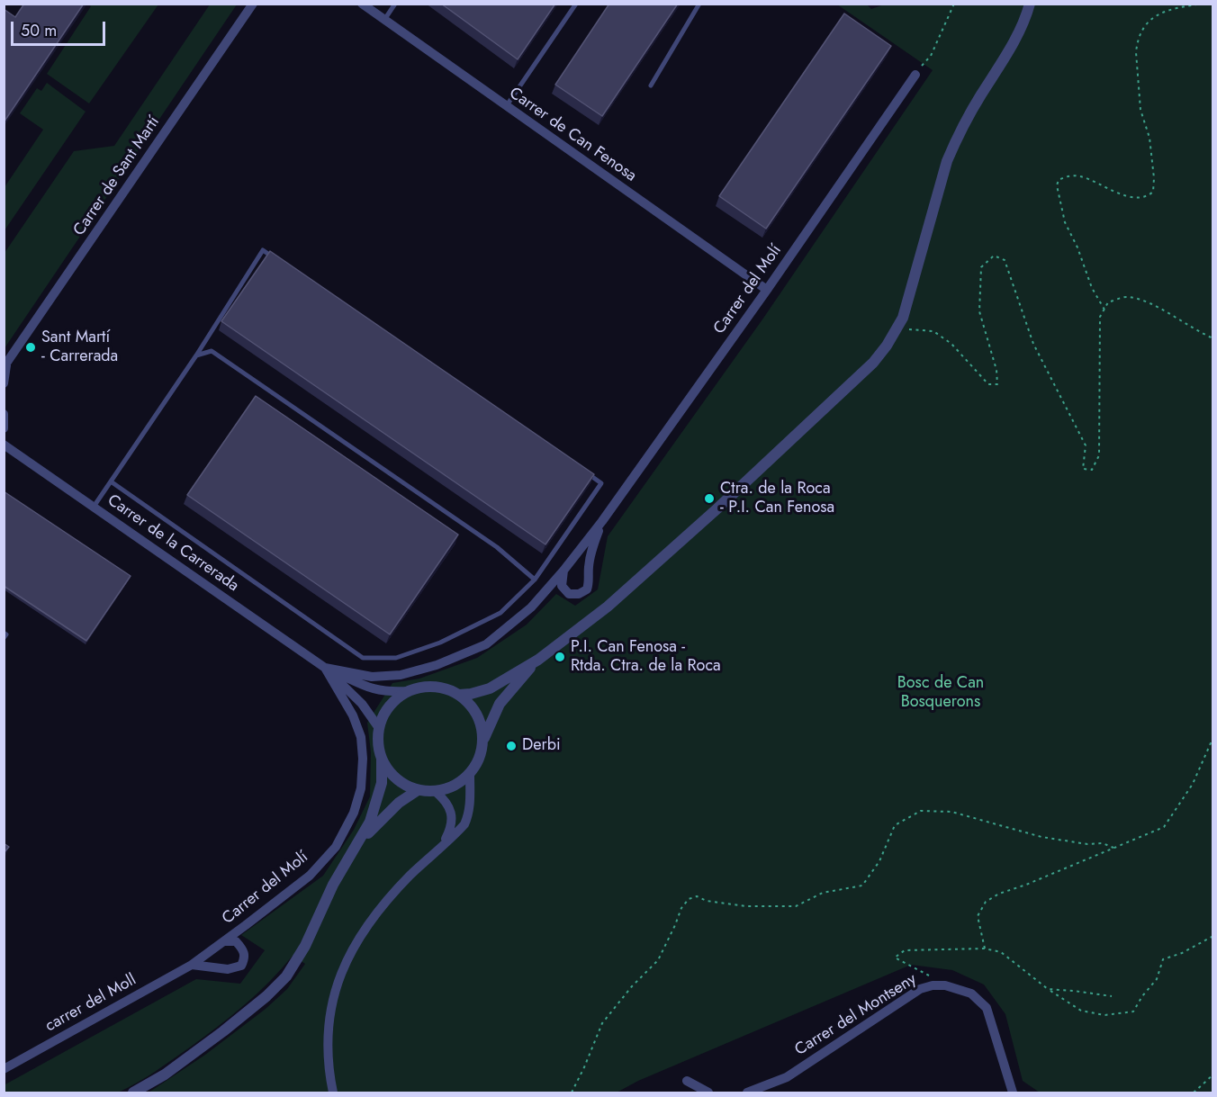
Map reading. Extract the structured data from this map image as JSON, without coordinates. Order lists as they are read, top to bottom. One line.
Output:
{"streets":{"street":["Carrer de Can Fenosa","Carrer de Sant Martí","Carrer del Molí","Carrer de la Carrerada","carrer del Moll","Carrer del Montseny"]},"crossings":[["Carrer de Can Fenosa","Carrer del Molí"],["Carrer del Molí","Carrer de la Carrerada"],["Carrer del Molí","carrer del Moll"]],"parks":["Bosc de Can Bosquerons"],"places":["Sant Martí - Carrerada","Ctra. de la Roca - P.I. Can Fenosa","P.I. Can Fenosa - Rtda. Ctra. de la Roca","Derbi"],"scale_bar":"50 m"}
